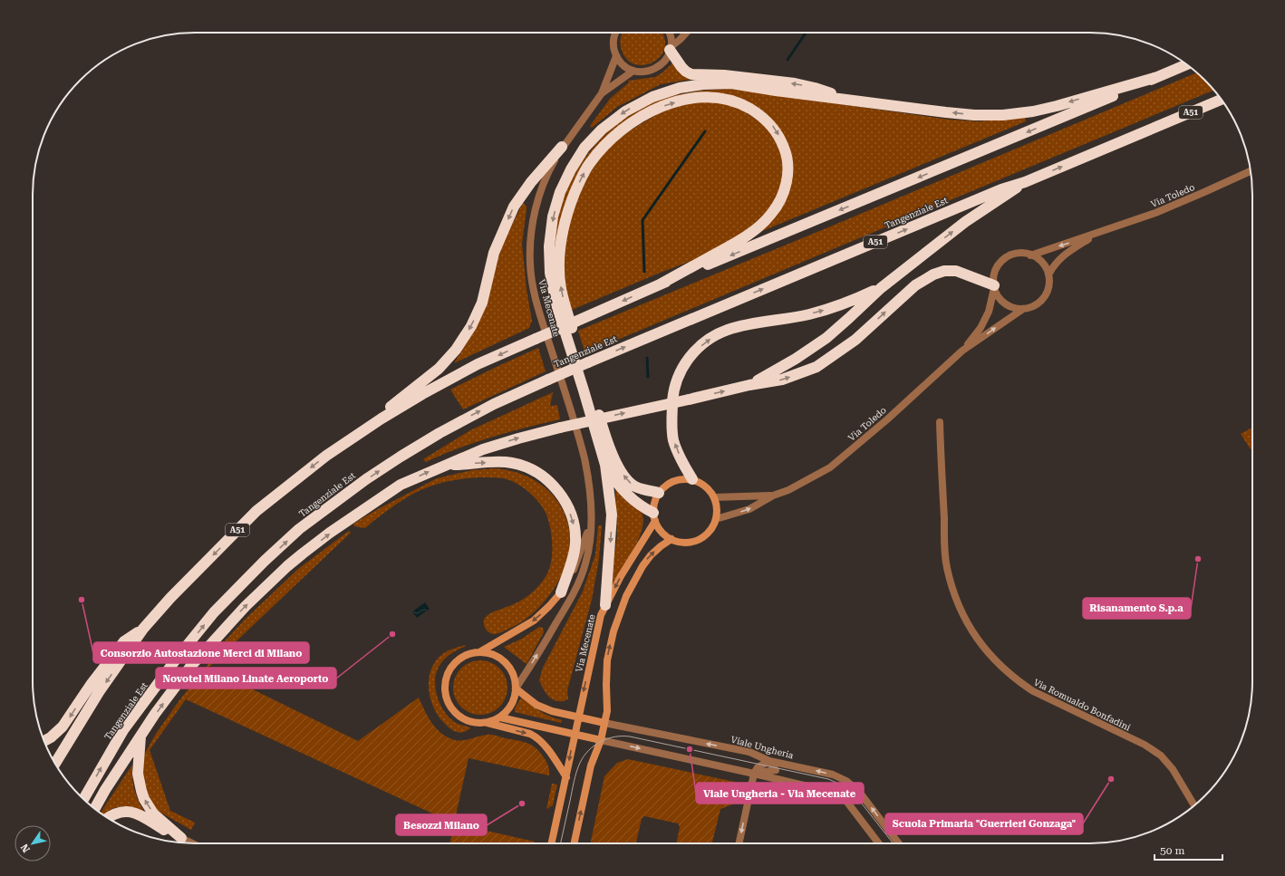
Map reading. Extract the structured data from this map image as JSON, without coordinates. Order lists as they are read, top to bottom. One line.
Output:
{"streets":{"highway":["A51","Tangenziale Est"],"main road":["Via Mecenate"],"street":["Via Toledo","Via Romualdo Bonfadini","Viale Ungheria"]},"places":["Risanamento S.p.a","Consorzio Autostazione Merci di Milano","Novotel Milano Linate Aeroporto","Viale Ungheria - Via Mecenate","Scuola Primaria \"Guerrieri Gonzaga\"","Besozzi Milano"],"scale_bar":"50 m","north":"bottom left"}
